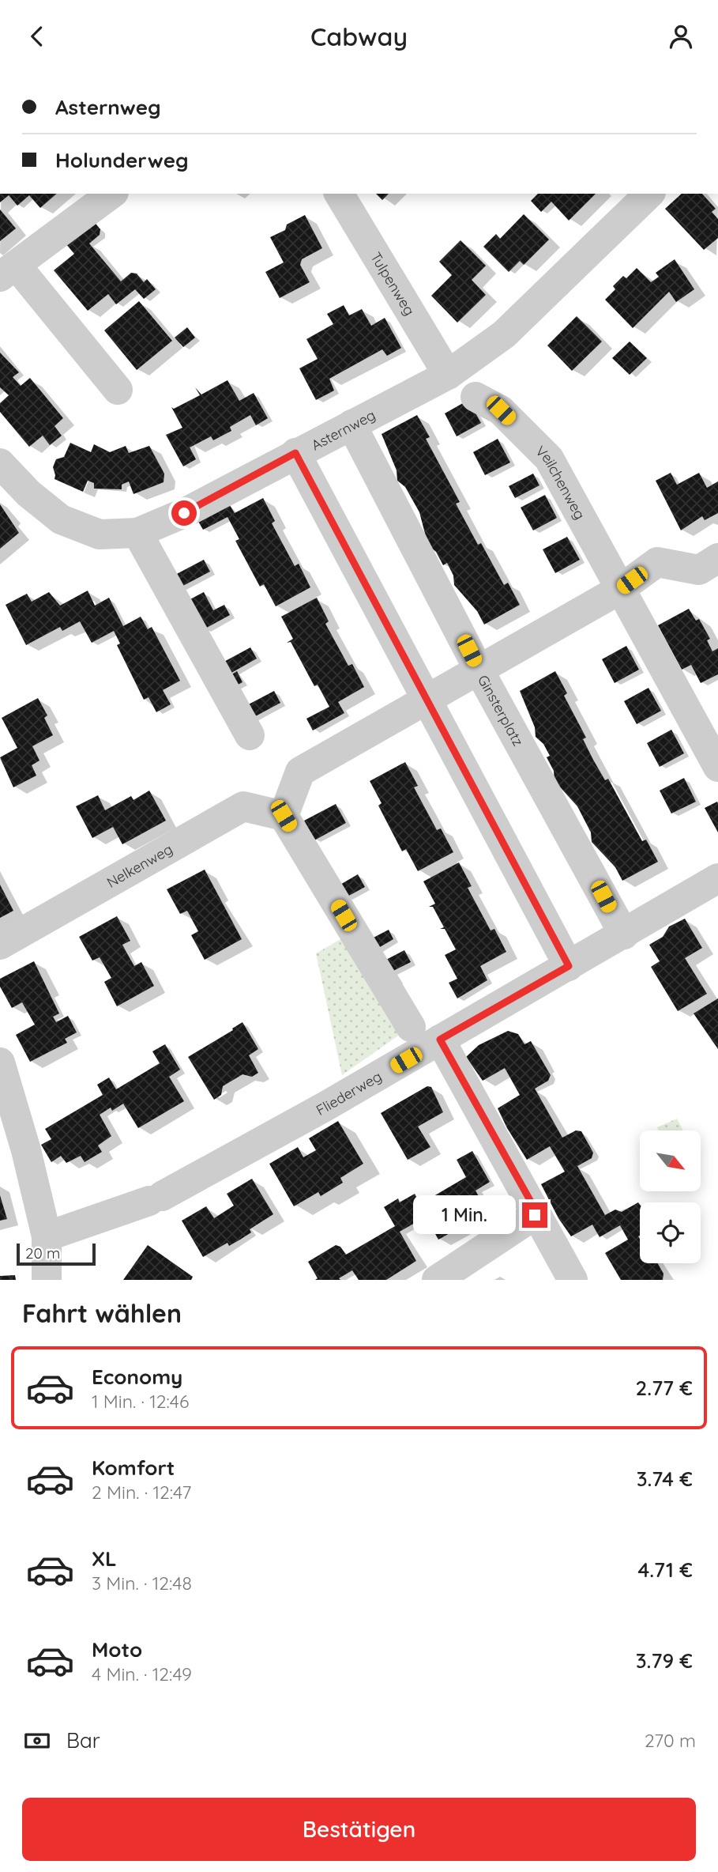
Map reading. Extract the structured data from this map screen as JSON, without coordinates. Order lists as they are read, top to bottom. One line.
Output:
{"streets":{"street":["Tulpenweg","Asternweg","Veilchenweg","Ginsterplatz","Nelkenweg","Fliederweg"]},"crossings":[["Tulpenweg","Asternweg"],["Asternweg","Ginsterplatz"],["Ginsterplatz","Fliederweg"]],"scale_bar":"20 m","north":"bottom right","page":{"header":"Cabway","banner":["Asternweg","Holunderweg"],"bubble":"1 Min.","scale":"20 m","heading":"Fahrt wählen","list":[{"name":"Economy","note":"1 Min. · 12:46","value":"2.77 €"},{"name":"Komfort","note":"2 Min. · 12:47","value":"3.74 €"},{"name":"XL","note":"3 Min. · 12:48","value":"4.71 €"},{"name":"Moto","note":"4 Min. · 12:49","value":"3.79 €"}],"pay":["Bar","270 m"],"buttons":"Bestätigen"}}
